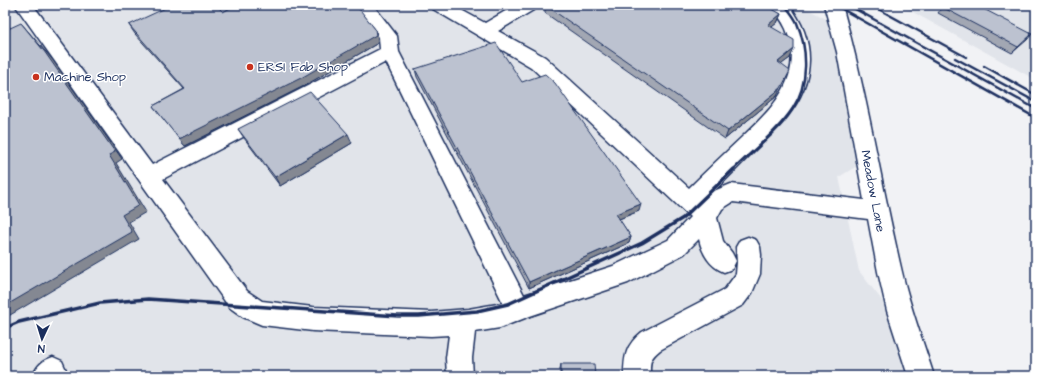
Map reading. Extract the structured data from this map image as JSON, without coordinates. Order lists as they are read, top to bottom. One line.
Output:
{"streets":{"street":["Meadow Lane"]},"places":["ERSI Fab Shop","Machine Shop"],"north":"bottom"}
